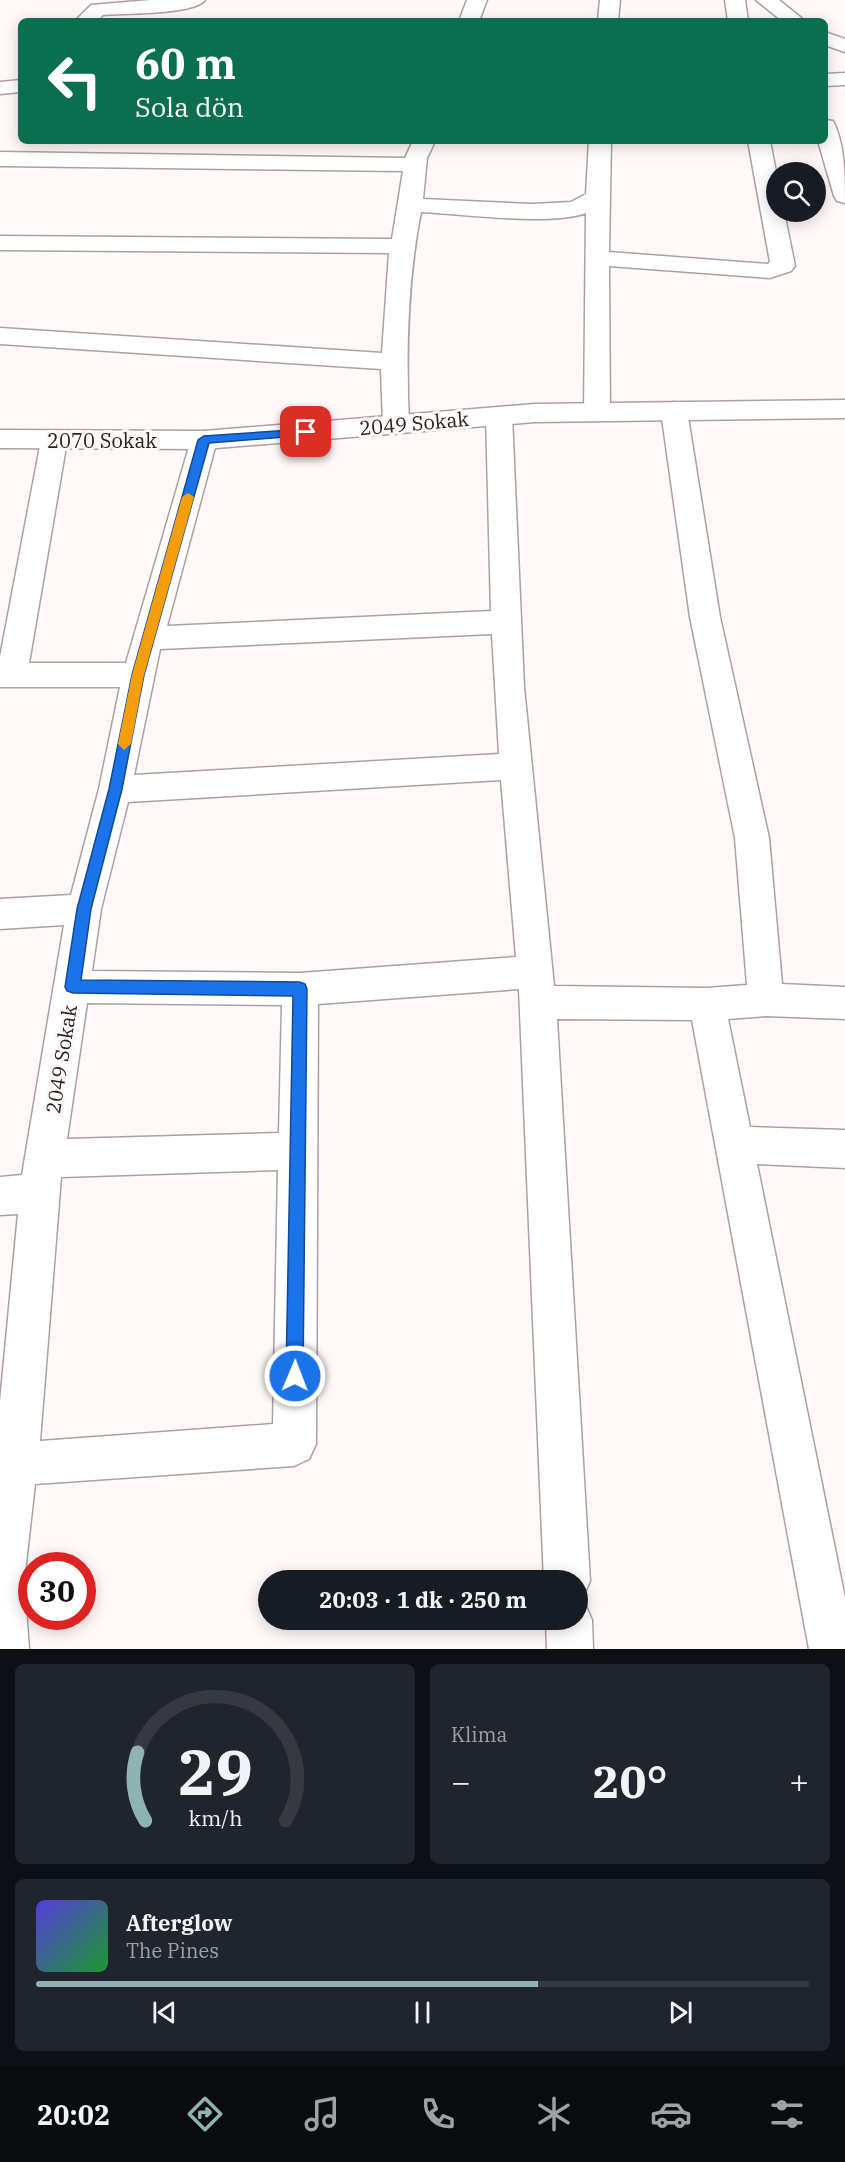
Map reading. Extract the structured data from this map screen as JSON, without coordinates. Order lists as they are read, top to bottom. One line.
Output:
{"streets":{"street":["2049 Sokak","2070 Sokak"]},"crossings":[["2049 Sokak","2070 Sokak"]],"page":{"turn":["60 m","Sola dön"],"limit":"30","trip":"20:03 · 1 dk · 250 m","tile":"Klima","heat":["−","20°","+"],"song":["Afterglow","The Pines"],"tabs":"20:02","gauge":["29","km/h"]}}
